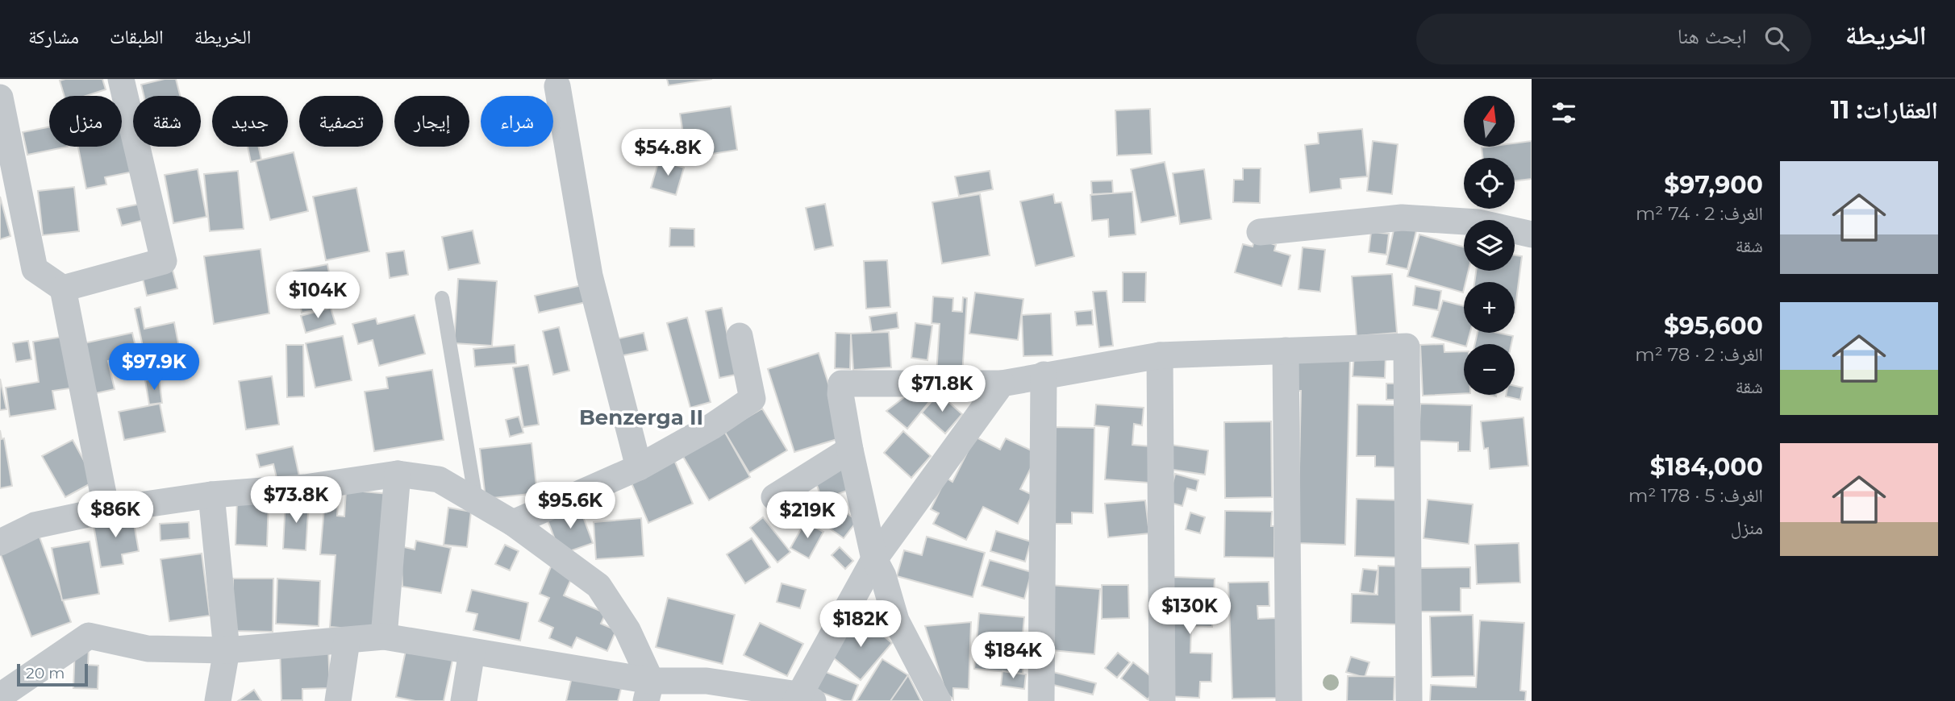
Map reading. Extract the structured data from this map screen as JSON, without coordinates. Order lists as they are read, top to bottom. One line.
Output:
{"districts":["Benzerga II"],"scale_bar":"20 m","north":"top","page":{"header":"الخريطة","search":"ابحث هنا","nav":["الخريطة","الطبقات","مشاركة"],"heading":"العقارات: 11","map_buttons":["+","−"],"chip":["شراء","إيجار","تصفية","جديد","شقة","منزل"],"price":["$54.8K","$104K","$97.9K","$71.8K","$73.8K","$95.6K","$86K","$219K","$130K","$182K","$184K"],"list":[{"name":"$97,900","note":"الغرف: 2 · 74 m² · شقة"},{"name":"$95,600","note":"الغرف: 2 · 78 m² · شقة"},{"name":"$184,000","note":"الغرف: 5 · 178 m² · منزل"}],"scale":"20 m"}}
